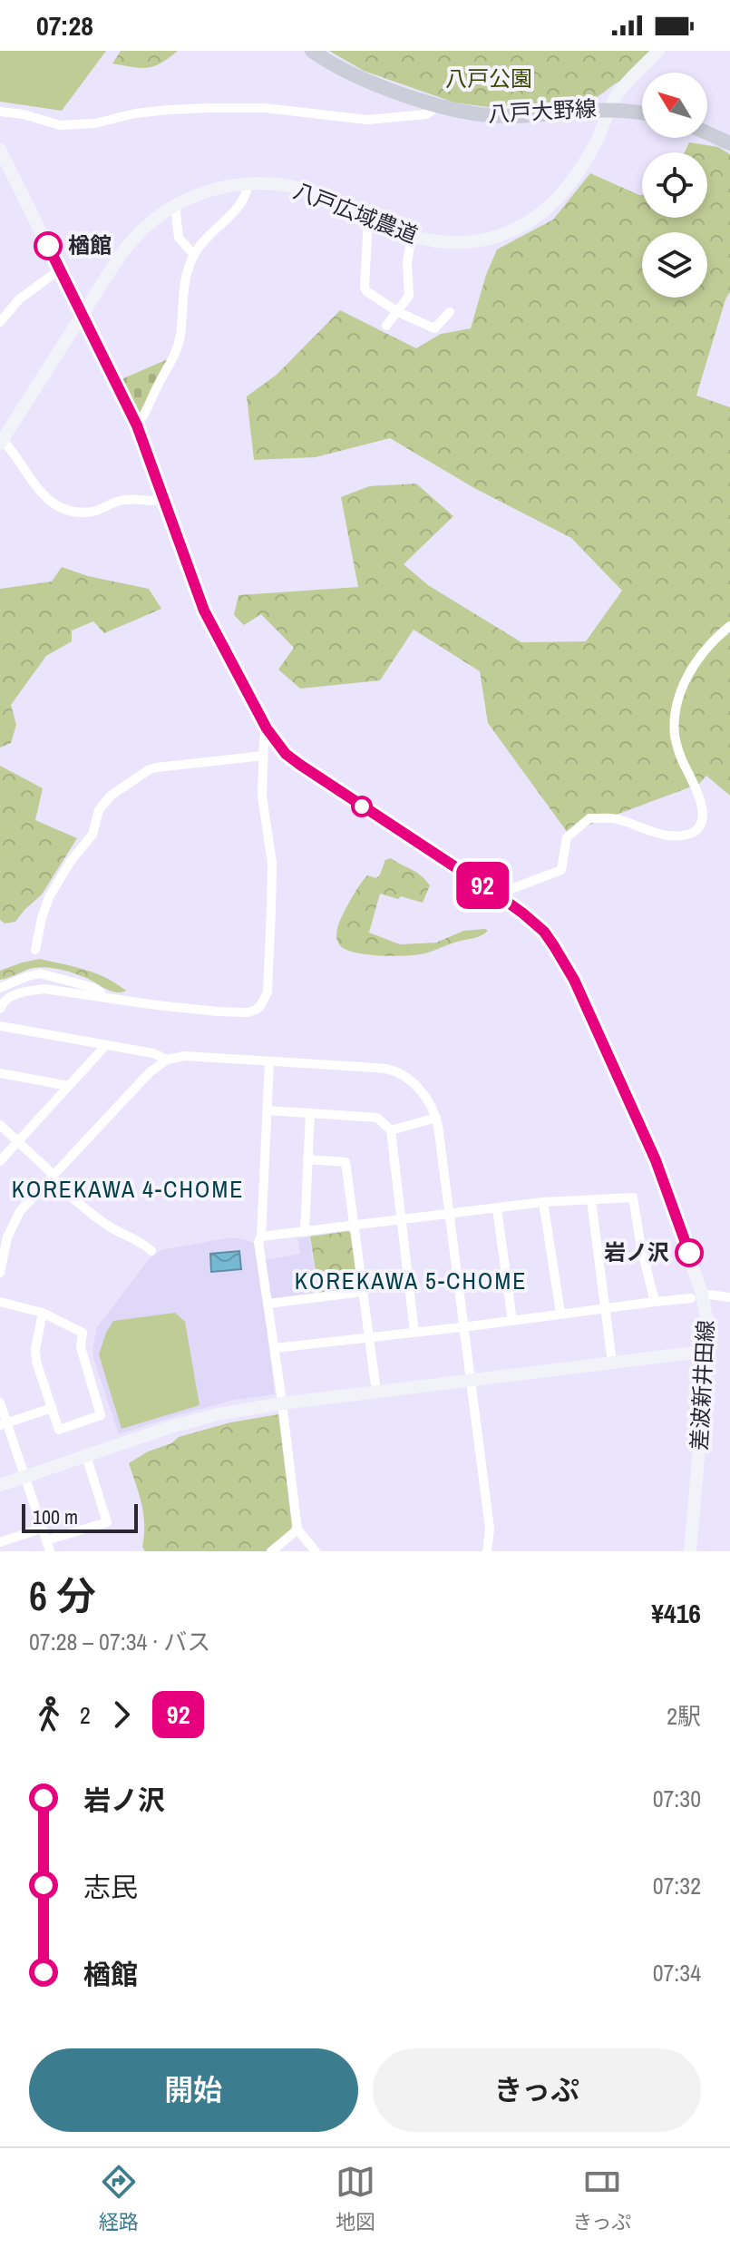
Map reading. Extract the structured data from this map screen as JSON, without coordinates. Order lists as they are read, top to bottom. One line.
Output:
{"streets":{"main road":["八戸大野線","八戸広域農道","差波新井田線"]},"crossings":[["八戸大野線","八戸広域農道"],["八戸広域農道","差波新井田線"]],"districts":["KOREKAWA 4-CHOME","KOREKAWA 5-CHOME"],"parks":["八戸公園"],"places":["楢館","岩ノ沢"],"lines":["bus line 92"],"scale_bar":"100 m","north":"top left","page":{"status":"07:28","on_map":"92","scale":"100 m","heading":["6 分","07:28 – 07:34 · バス","¥416"],"legs":["2","92","2駅"],"list":[{"name":"岩ノ沢","value":"07:30"},{"name":"志民","value":"07:32"},{"name":"楢館","value":"07:34"}],"buttons":["開始","きっぷ"],"tabs":["経路","地図","きっぷ"]}}
